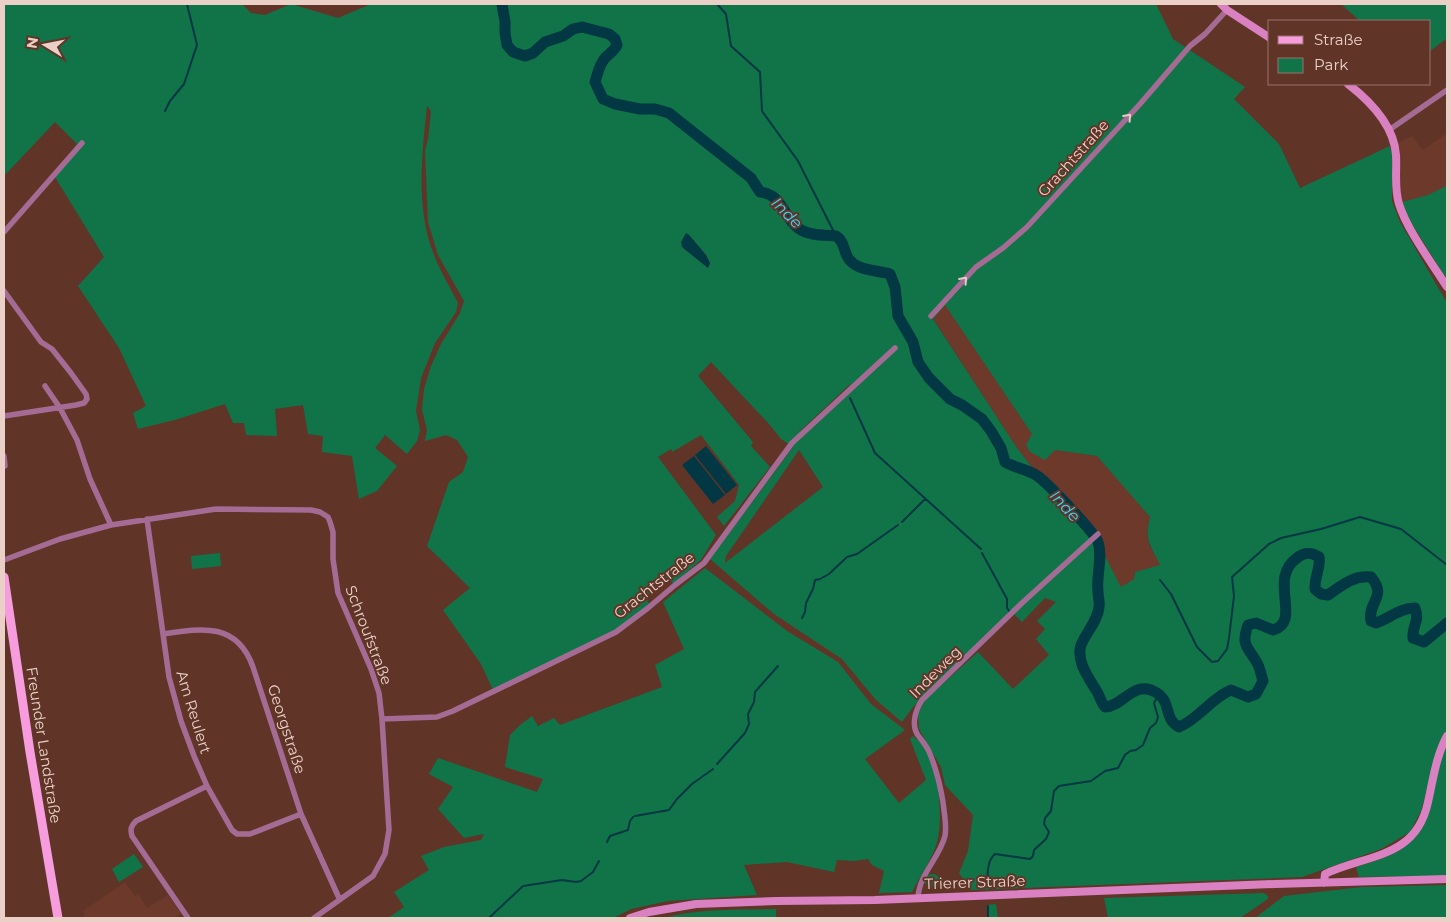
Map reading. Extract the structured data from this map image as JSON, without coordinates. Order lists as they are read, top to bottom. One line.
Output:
{"streets":{"main road":["Freunder Landstraße","Trierer Straße"],"street":["Grachtstraße","Schroufstraße","Indeweg","Am Reulert","Georgstraße"]},"crossings":[["Grachtstraße","Schroufstraße"],["Schroufstraße","Am Reulert"],["Schroufstraße","Georgstraße"],["Indeweg","Trierer Straße"],["Am Reulert","Georgstraße"]],"one_way":["Grachtstraße"],"water":["Inde"],"legend":["Straße","Park"],"north":"left"}
